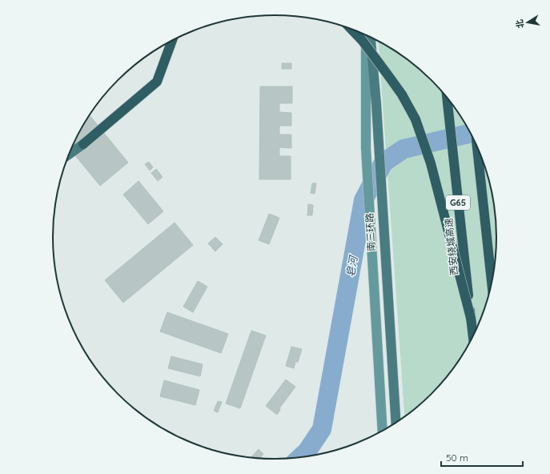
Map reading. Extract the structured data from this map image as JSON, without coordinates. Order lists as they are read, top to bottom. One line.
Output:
{"streets":{"highway":["G65","南三环路","西安绕城高速"]},"water":["皂河"],"scale_bar":"50 m","north":"left"}
